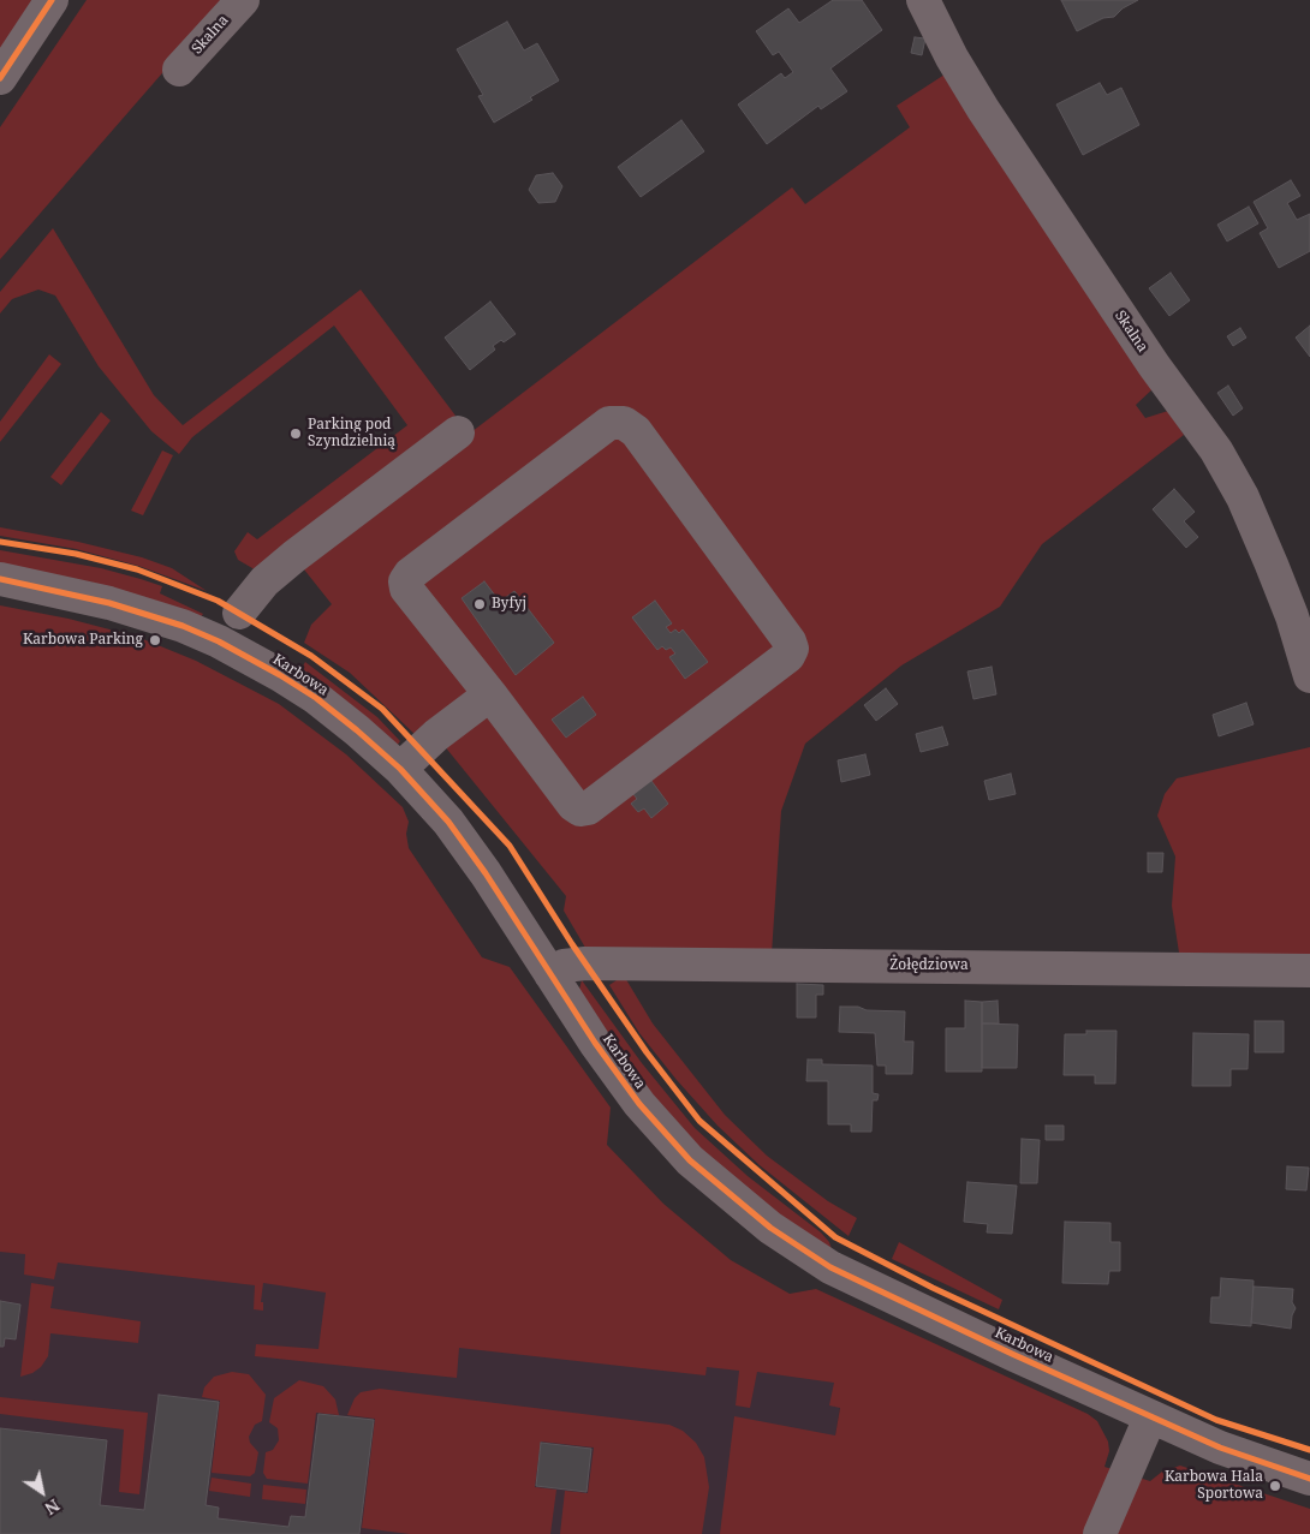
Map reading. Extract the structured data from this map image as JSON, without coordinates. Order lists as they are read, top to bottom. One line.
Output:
{"streets":{"street":["Skalna","Karbowa","Żołędziowa"]},"crossings":[["Karbowa","Żołędziowa"]],"places":["Parking pod Szyndzielnią","Byfyj","Karbowa Parking","Karbowa Hala Sportowa"],"north":"bottom right"}
